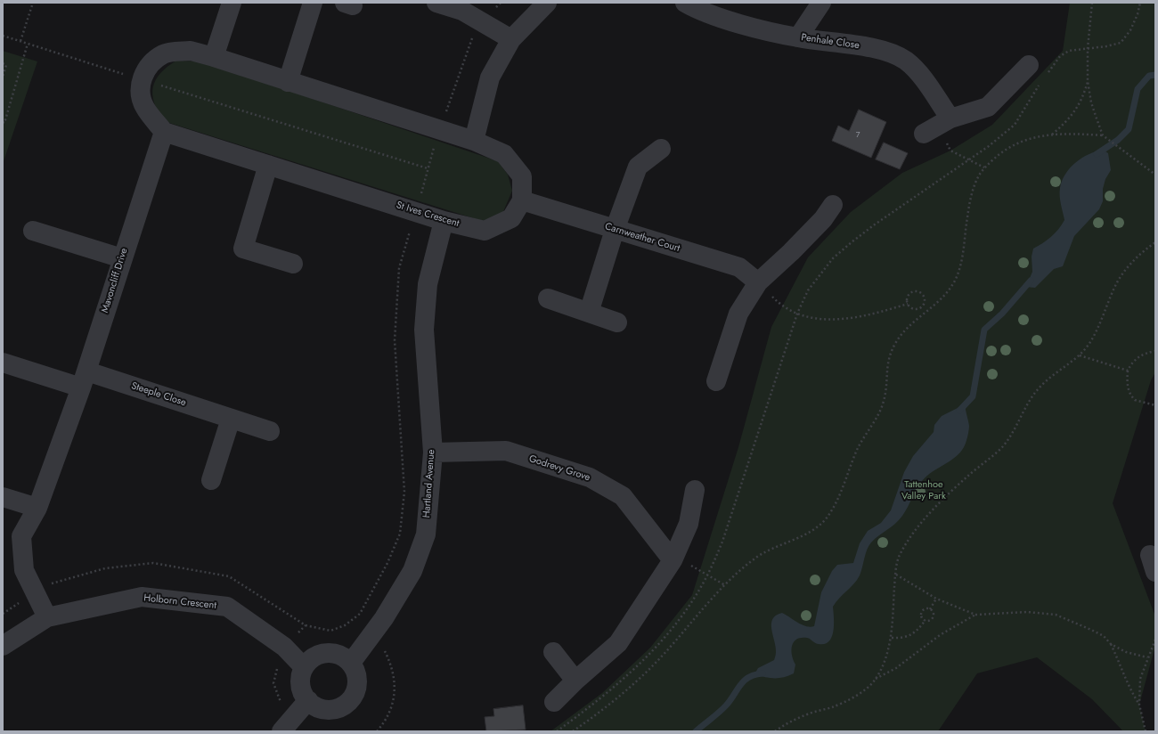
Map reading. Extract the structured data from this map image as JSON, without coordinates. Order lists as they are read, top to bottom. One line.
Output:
{"streets":{"street":["Penhale Close","St Ives Crescent","Carnweather Court","Mavoncliff Drive","Steeple Close","Godrevy Grove","Hartland Avenue","Holborn Crescent"]},"crossings":[["St Ives Crescent","Carnweather Court"],["St Ives Crescent","Mavoncliff Drive"],["St Ives Crescent","Hartland Avenue"],["Carnweather Court","Hartland Avenue"],["Mavoncliff Drive","Steeple Close"],["Mavoncliff Drive","Holborn Crescent"],["Godrevy Grove","Hartland Avenue"],["Hartland Avenue","Holborn Crescent"]],"parks":["Tattenhoe Valley Park"],"house_numbers":["7"]}
